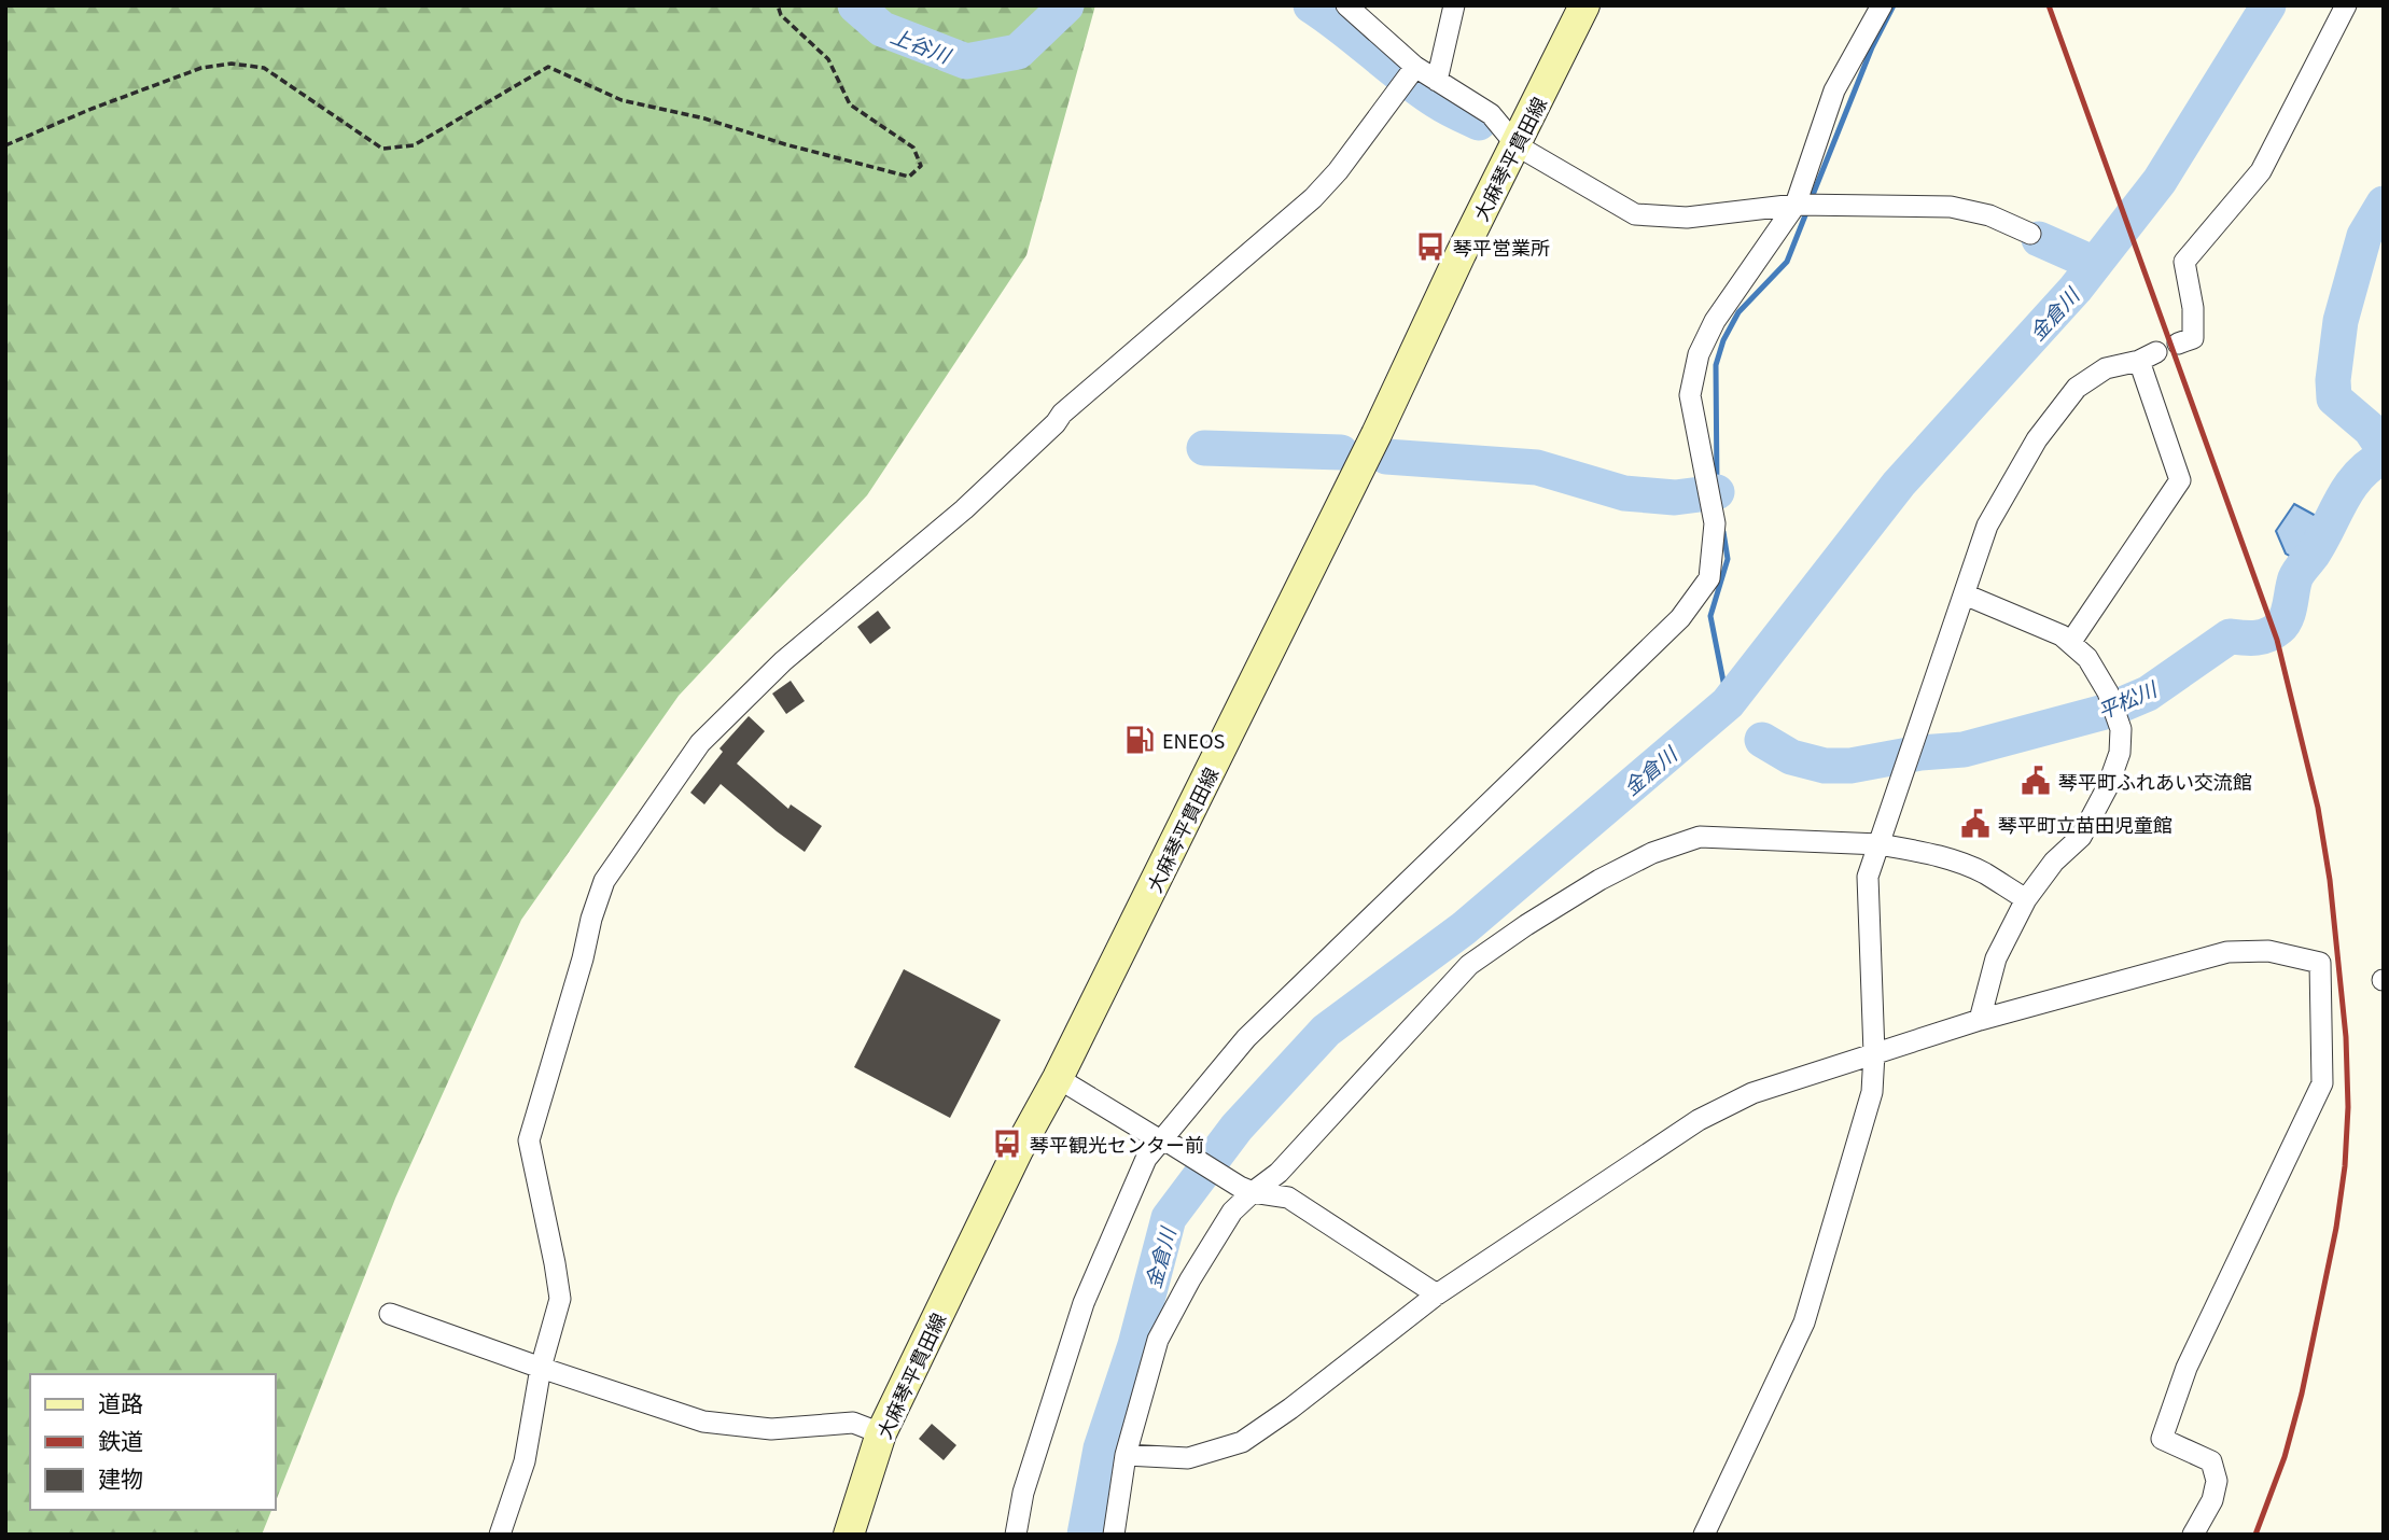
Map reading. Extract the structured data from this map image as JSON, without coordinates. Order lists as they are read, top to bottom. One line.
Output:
{"streets":{"main road":["大麻琴平貫田線"]},"water":["上谷川","金倉川","平松川"],"places":{"bus stop":["琴平営業所","琴平観光センター前"],"fuel station":["ENEOS"],"public building":["琴平町ふれあい交流館","琴平町立苗田児童館"]},"legend":["道路","鉄道","建物"]}
